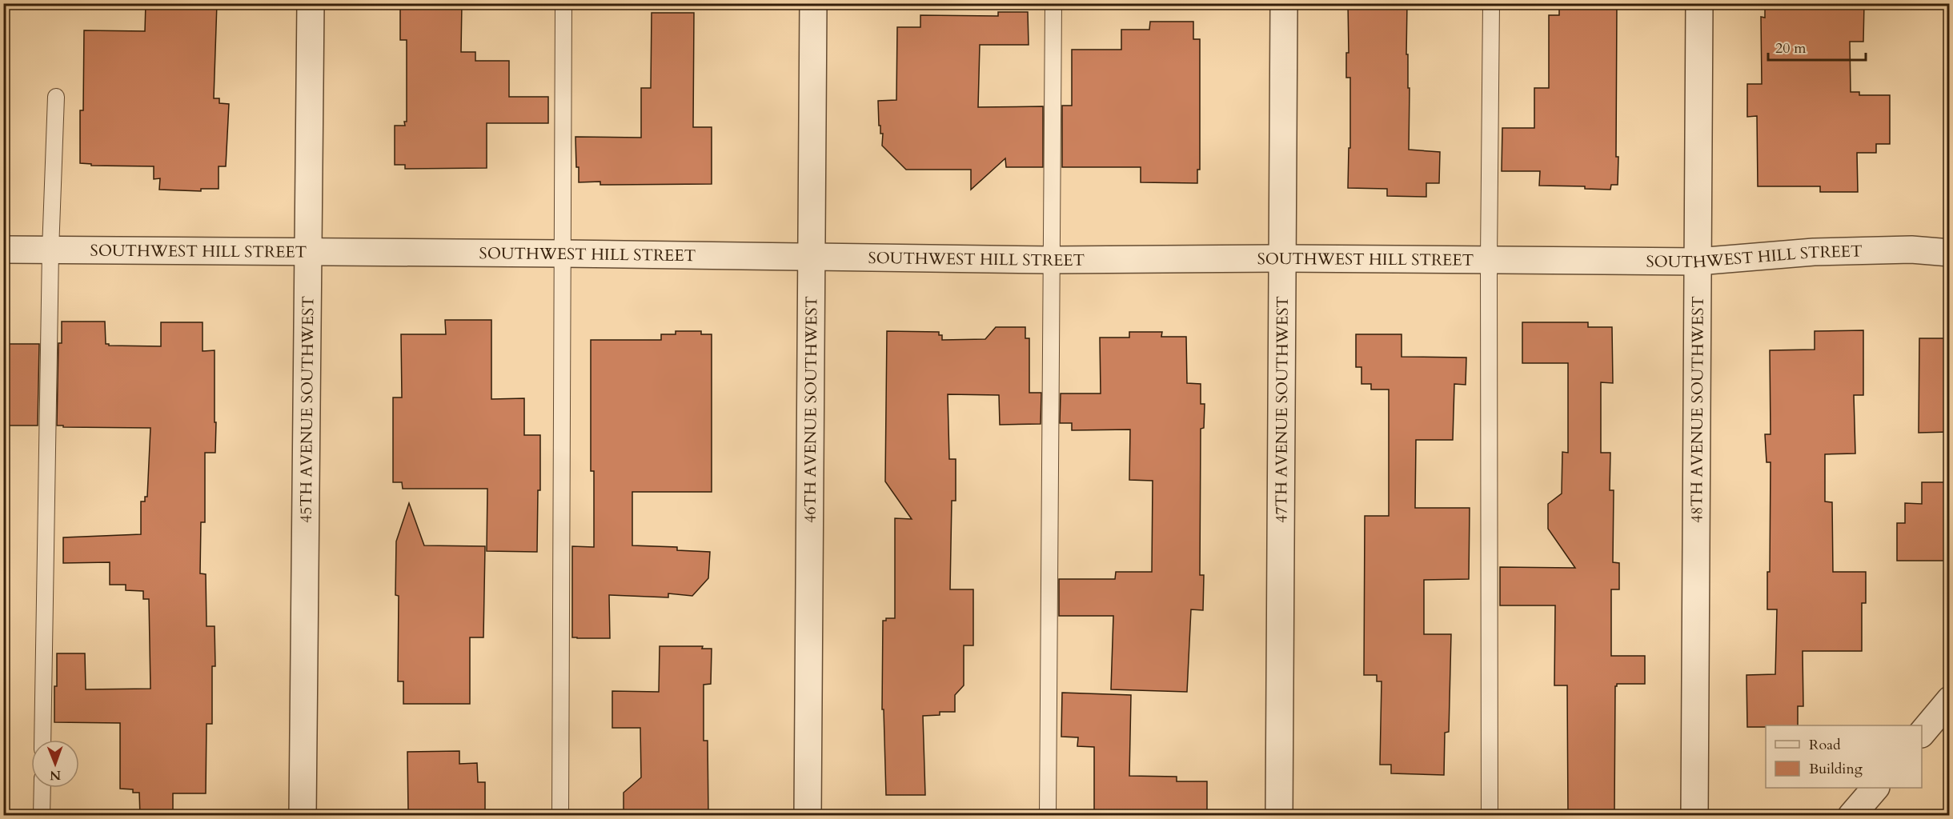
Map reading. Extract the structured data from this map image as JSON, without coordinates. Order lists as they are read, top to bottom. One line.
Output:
{"streets":{"street":["SOUTHWEST HILL STREET","45TH AVENUE SOUTHWEST","46TH AVENUE SOUTHWEST","47TH AVENUE SOUTHWEST","48TH AVENUE SOUTHWEST"]},"crossings":[["SOUTHWEST HILL STREET","45TH AVENUE SOUTHWEST"],["SOUTHWEST HILL STREET","46TH AVENUE SOUTHWEST"],["SOUTHWEST HILL STREET","47TH AVENUE SOUTHWEST"],["SOUTHWEST HILL STREET","48TH AVENUE SOUTHWEST"]],"legend":["Road","Building"],"scale_bar":"20 m","north":"bottom"}
